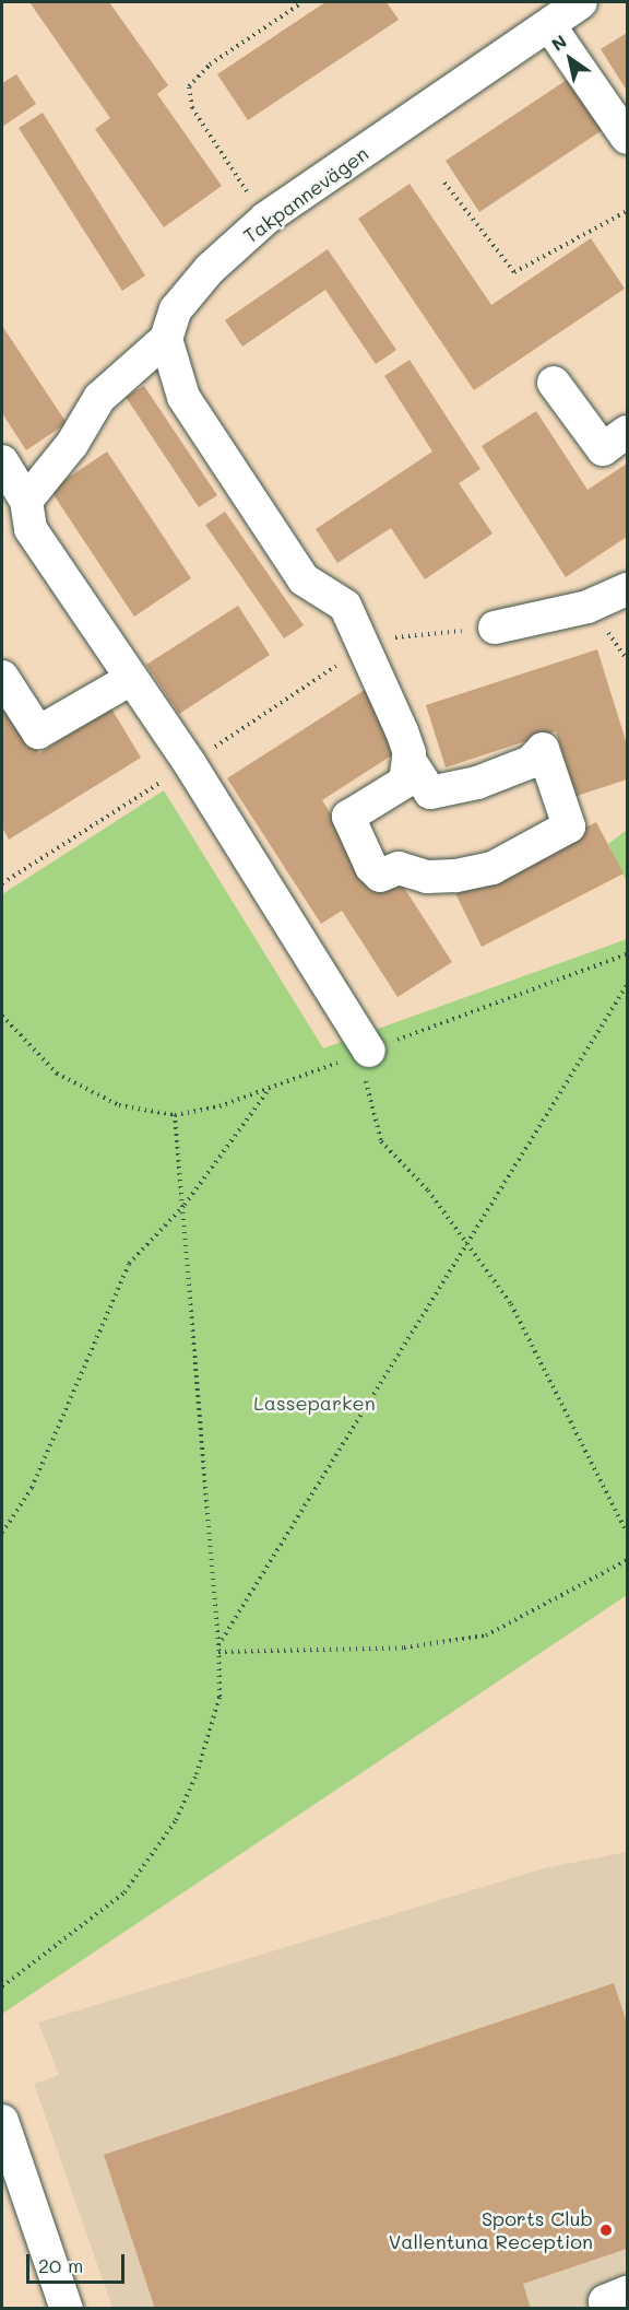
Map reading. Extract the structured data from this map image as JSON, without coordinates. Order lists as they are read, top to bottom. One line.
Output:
{"streets":{"street":["Takpannevägen"]},"parks":["Lasseparken"],"places":["Sports Club Vallentuna Reception"],"scale_bar":"20 m","north":"top left"}
